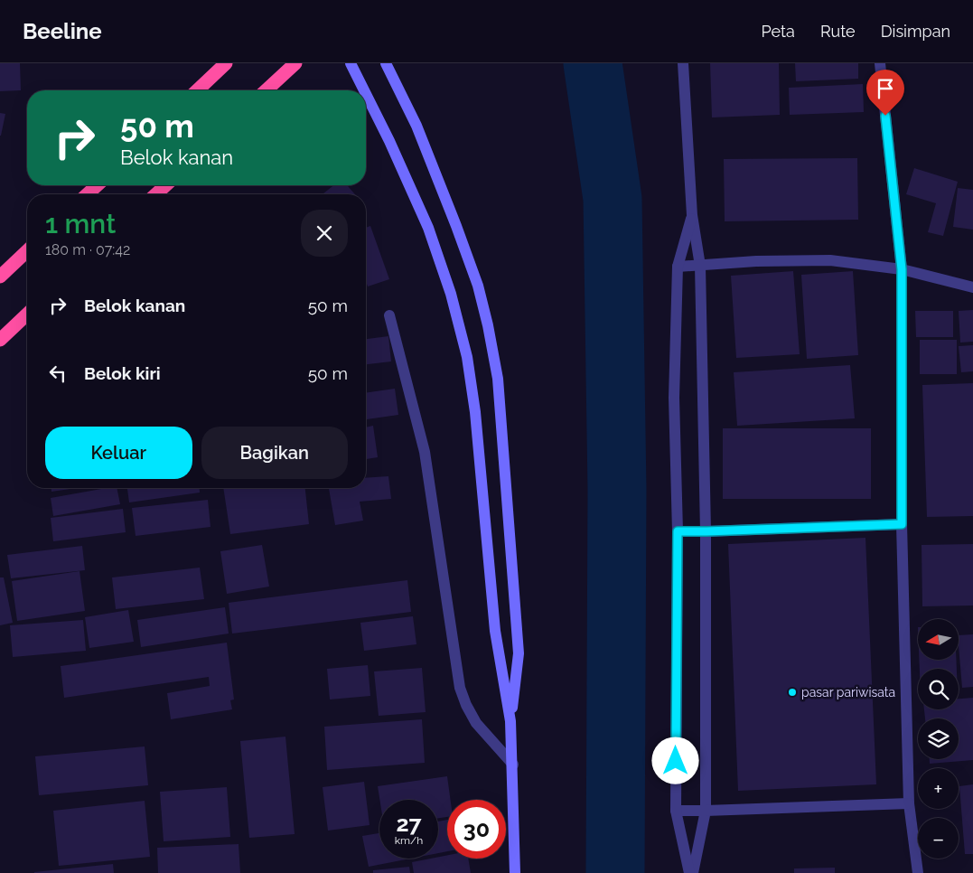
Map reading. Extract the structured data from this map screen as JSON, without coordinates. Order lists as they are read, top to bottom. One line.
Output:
{"places":["pasar pariwisata"],"north":"left","page":{"header":"Beeline","nav":["Peta","Rute","Disimpan"],"turn":["50 m","Belok kanan"],"heading":["1 mnt","180 m · 07:42"],"list":[{"name":"Belok kanan","value":"50 m"},{"name":"Belok kiri","value":"50 m"}],"buttons":["Keluar","Bagikan"],"map_buttons":["+","−"],"speed":"27 km/h","limit":"30"}}
